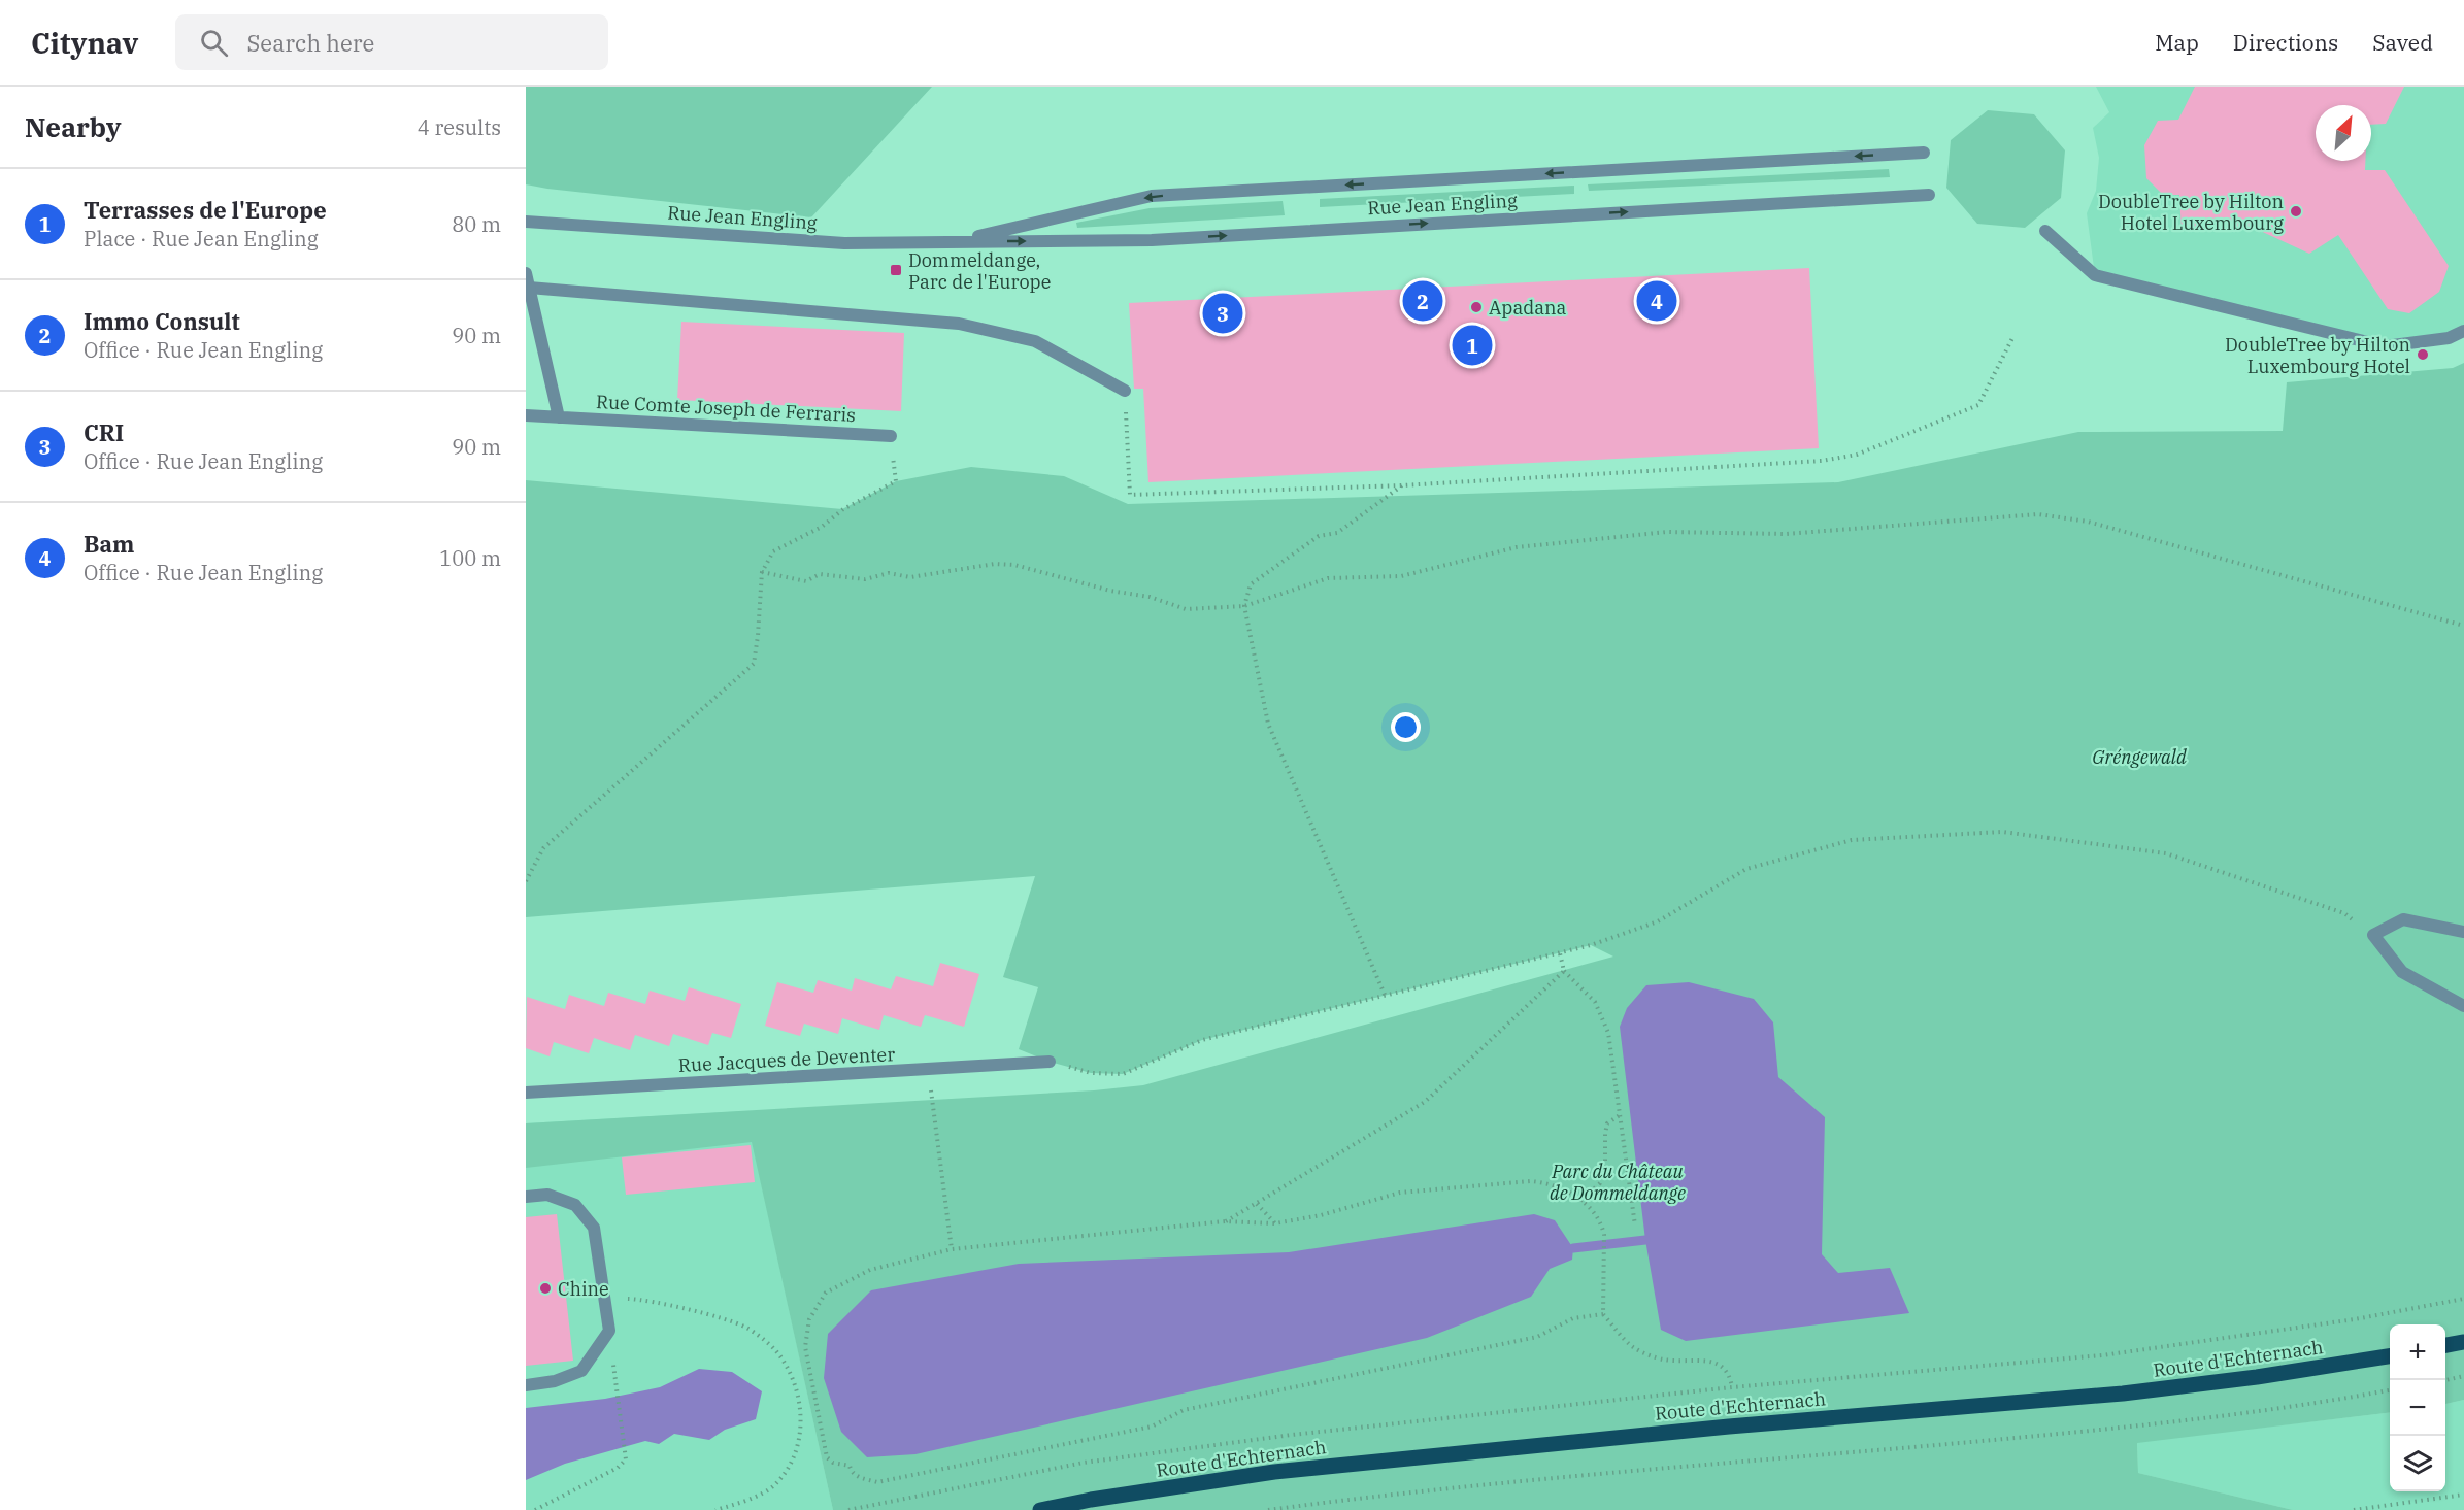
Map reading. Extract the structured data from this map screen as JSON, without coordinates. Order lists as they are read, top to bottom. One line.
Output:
{"streets":{"main road":["Route d'Echternach"],"street":["Rue Jean Engling","Rue Comte Joseph de Ferraris","Rue Jacques de Deventer"]},"parks":["Gréngewald","Parc du Château de Dommeldange"],"places":{"other":["DoubleTree by Hilton Hotel Luxembourg","Apadana","DoubleTree by Hilton Luxembourg Hotel","Chine"],"transit":["Dommeldange, Parc de l'Europe"]},"north":"top right","page":{"header":"Citynav","search":"Search here","nav":["Map","Directions","Saved"],"heading":["Nearby","4 results"],"list":[{"mark":"1","name":"Terrasses de l'Europe","note":"Place · Rue Jean Engling","value":"80 m"},{"mark":"2","name":"Immo Consult","note":"Office · Rue Jean Engling","value":"90 m"},{"mark":"3","name":"CRI","note":"Office · Rue Jean Engling","value":"90 m"},{"mark":"4","name":"Bam","note":"Office · Rue Jean Engling","value":"100 m"}],"pins":["2","4","3","1"],"map_buttons":["+","−"]}}
